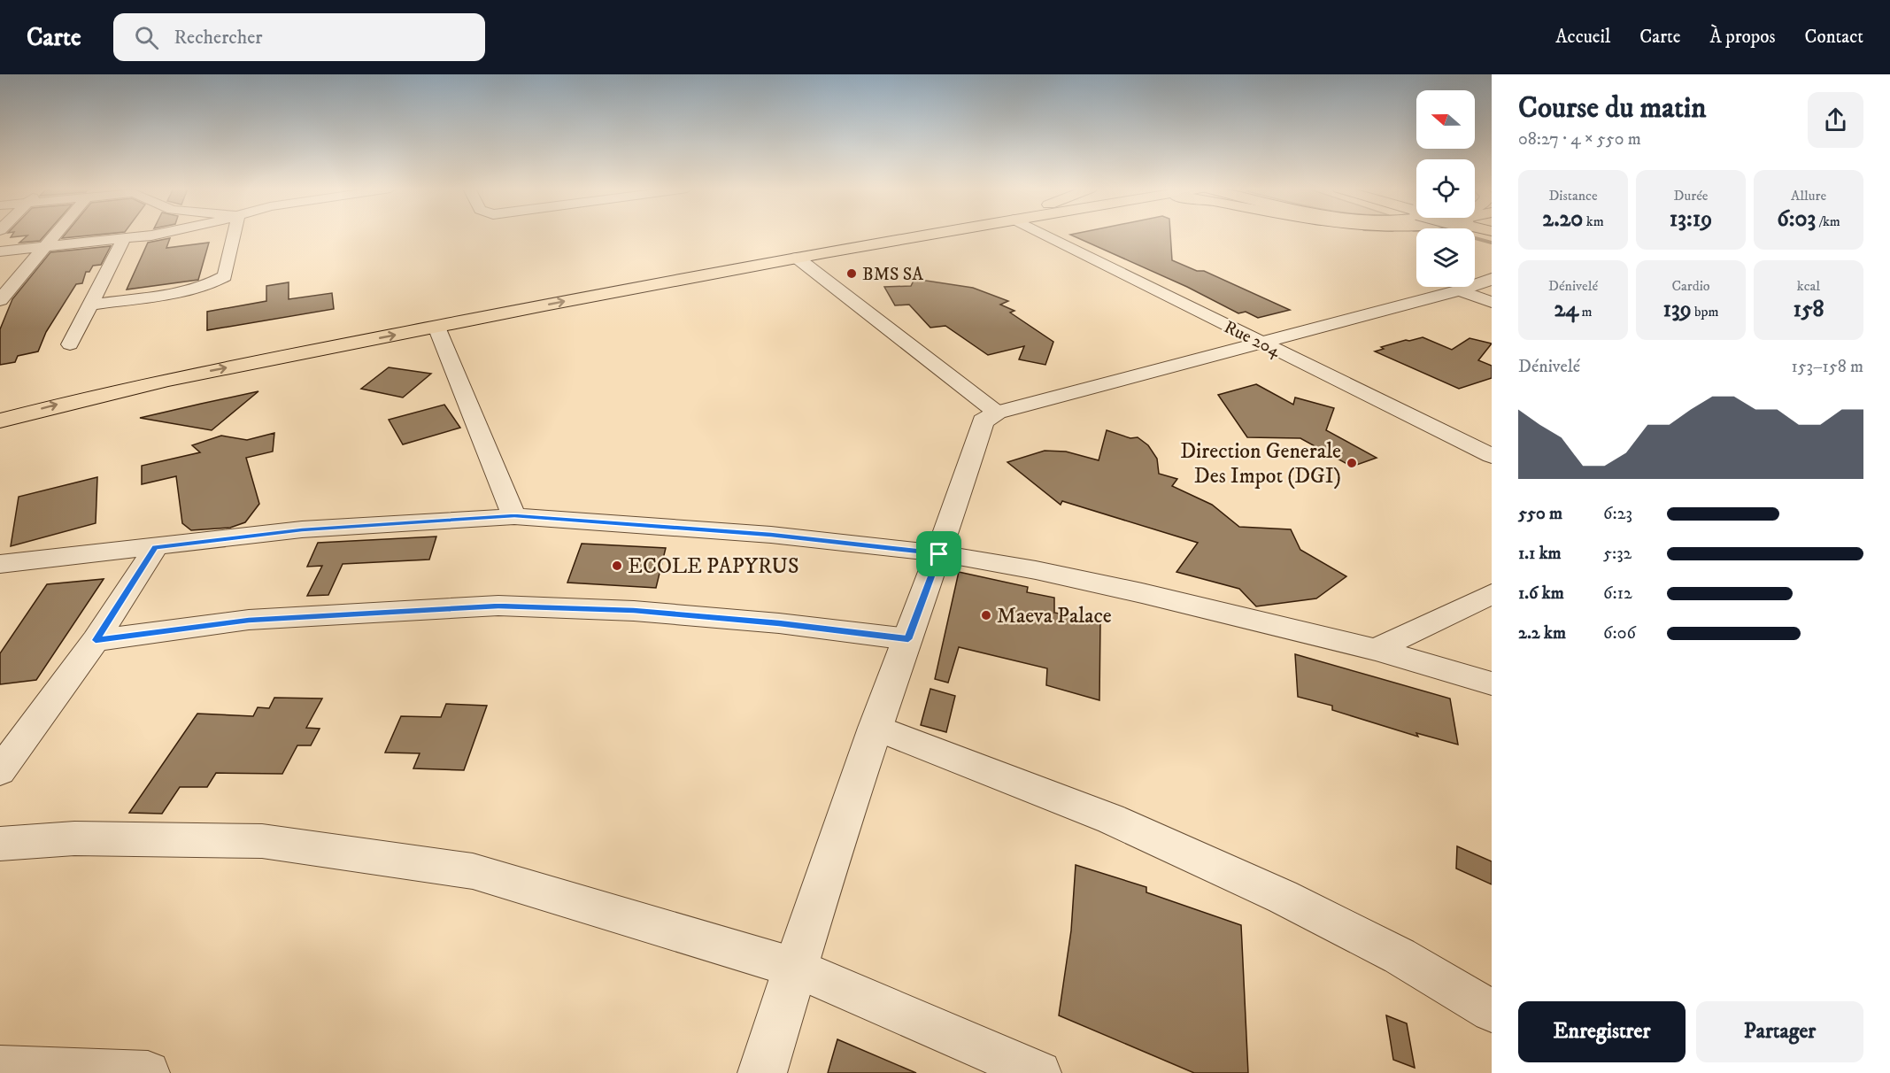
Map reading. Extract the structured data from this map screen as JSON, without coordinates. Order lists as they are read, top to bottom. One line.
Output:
{"streets":{"street":["Rue 204"]},"places":["BMS SA","Direction Generale Des Impot (DGI)","ECOLE PAPYRUS","Maeva Palace"],"north":"left","page":{"header":"Carte","search":"Rechercher","nav":["Accueil","Carte","À propos","Contact"],"heading":["Course du matin","08:27 · 4 × 550 m"],"stats":[["Distance","2.20 km"],["Durée","13:19"],["Allure","6:03 /km"],["Dénivelé","24 m"],["Cardio","139 bpm"],["kcal","158"]],"chart":["Dénivelé","153–158 m"],"list":[{"name":"550 m","note":"6:23"},{"name":"1.1 km","note":"5:32"},{"name":"1.6 km","note":"6:12"},{"name":"2.2 km","note":"6:06"}],"buttons":["Enregistrer","Partager"]}}
